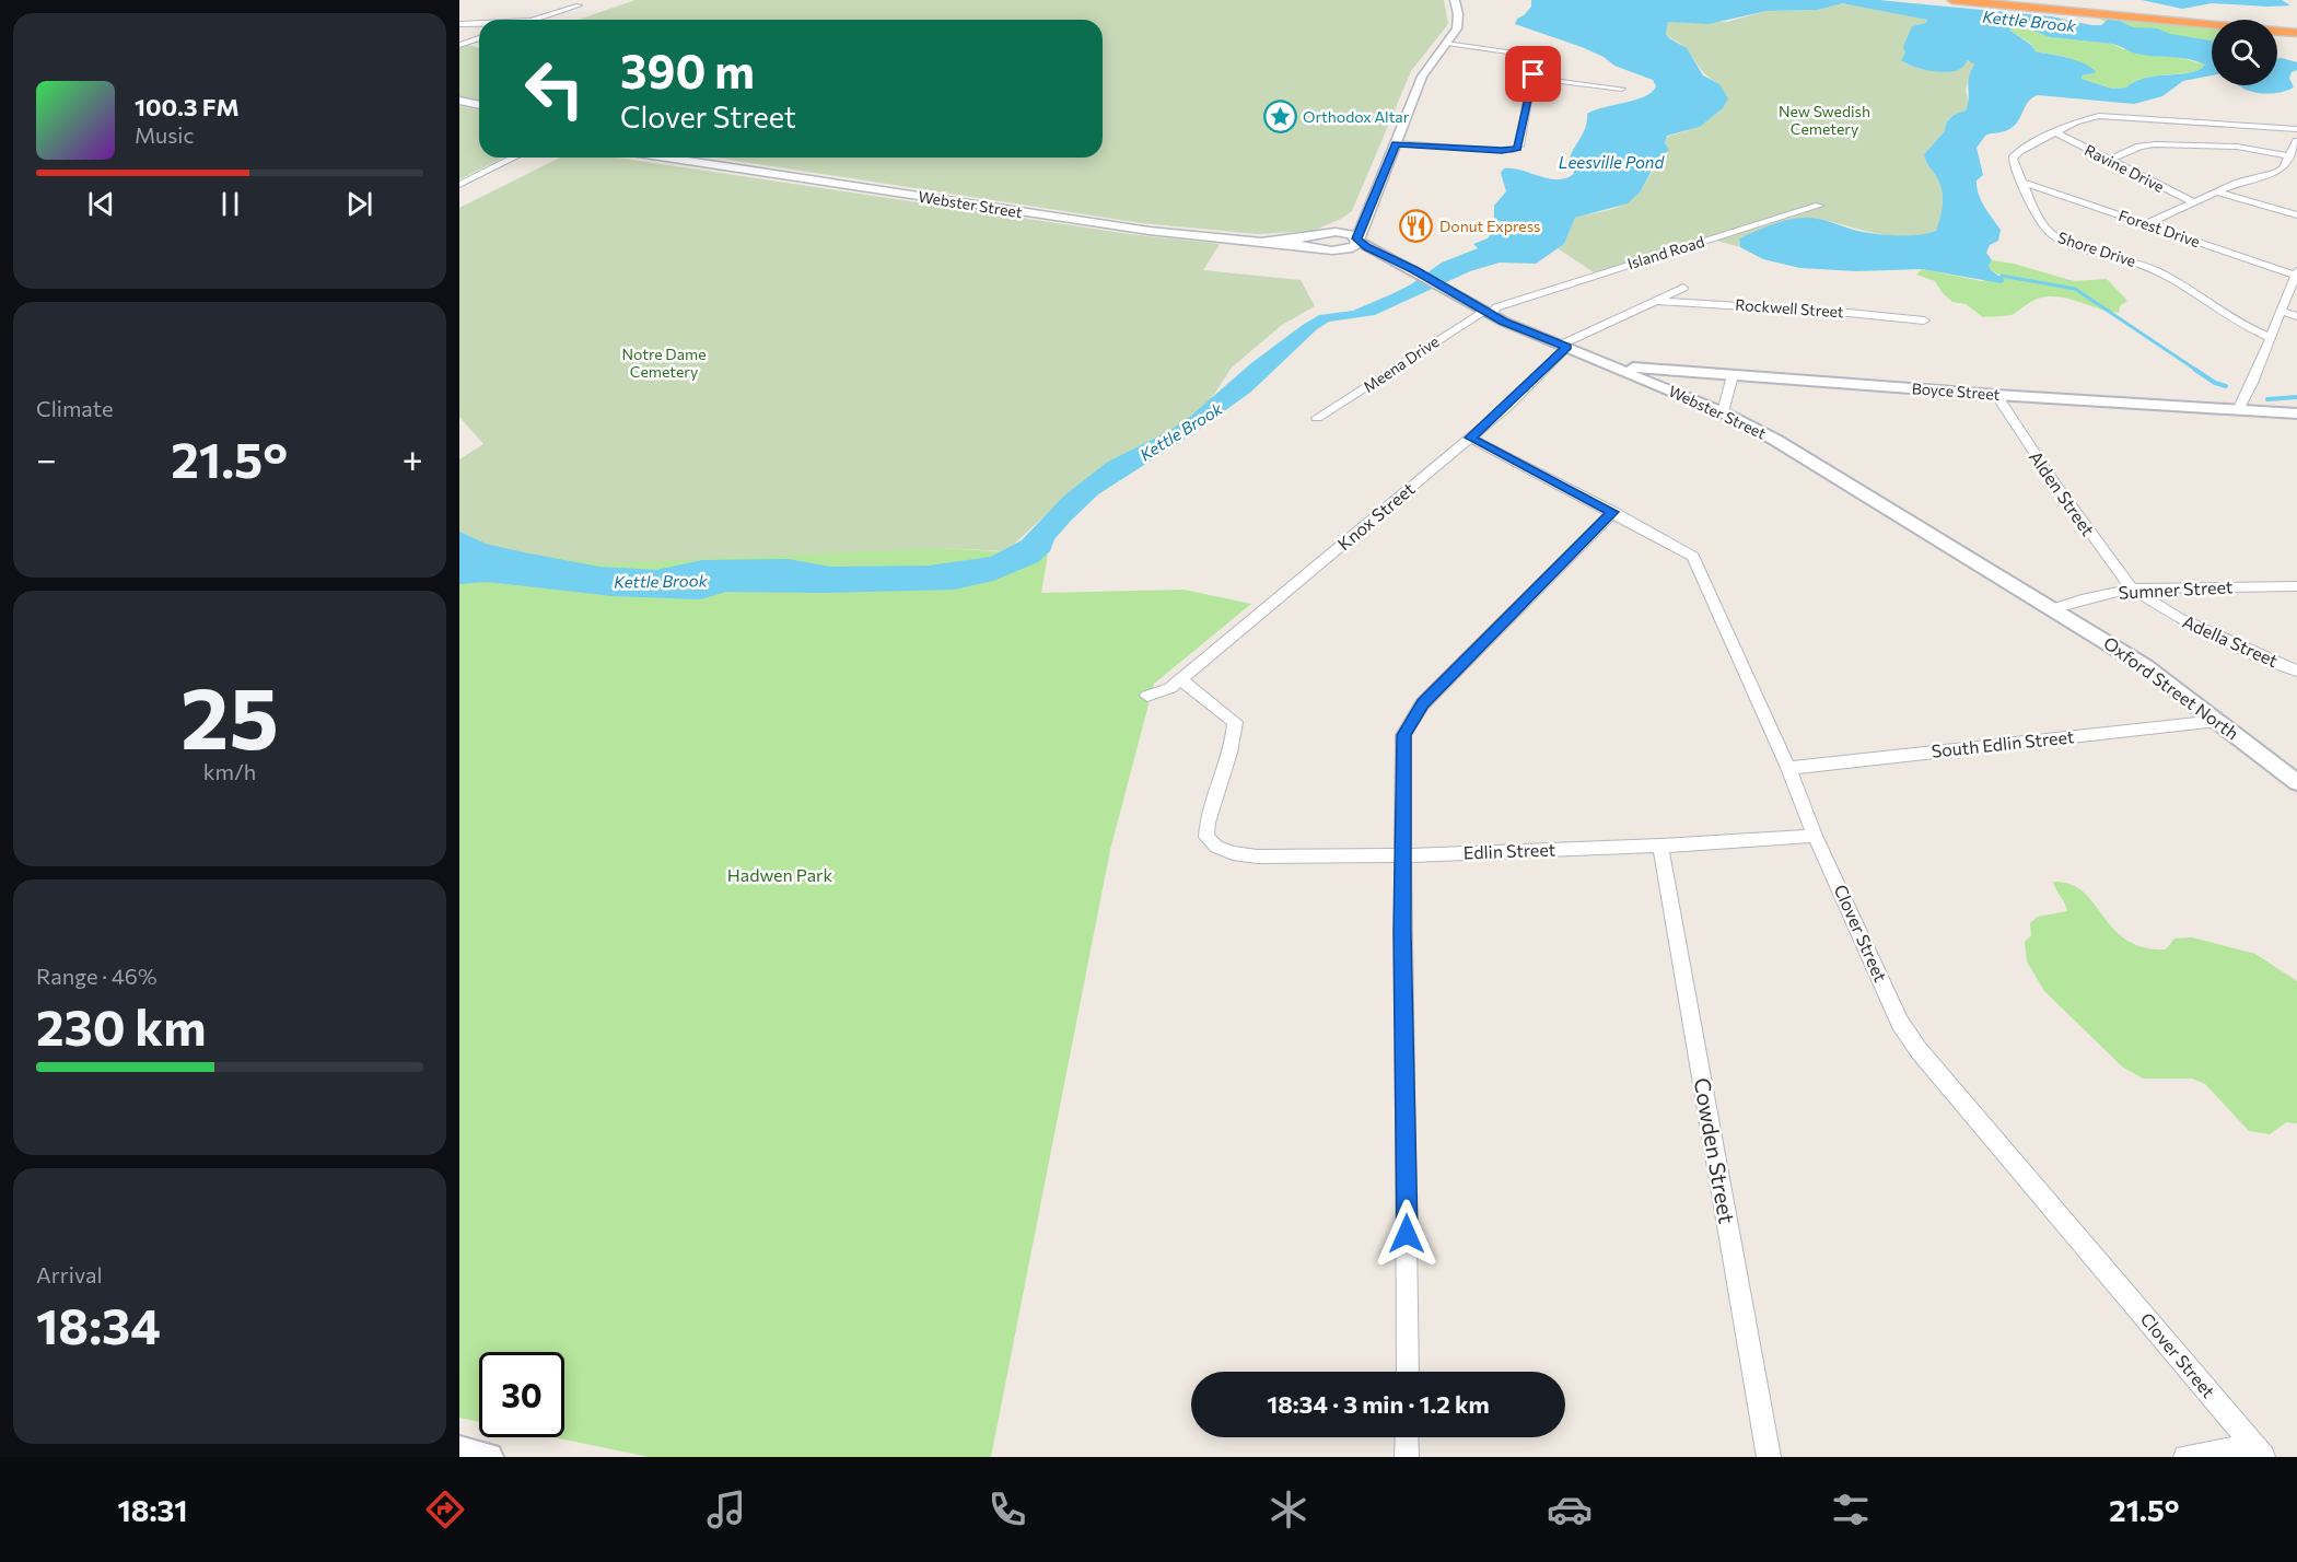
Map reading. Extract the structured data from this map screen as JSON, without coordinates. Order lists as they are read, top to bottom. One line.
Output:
{"streets":{"main road":["Webster Street"],"street":["Ravine Drive","Forest Drive","Shore Drive","Island Road","Rockwell Street","Meena Drive","Boyce Street","Alden Street","Knox Street","Sumner Street","Adella Street","Oxford Street North","South Edlin Street","Edlin Street","Clover Street","Cowden Street"]},"crossings":[["Ravine Drive","Shore Drive"],["Webster Street","Island Road"],["Webster Street","Meena Drive"],["Webster Street","Boyce Street"],["Webster Street","Knox Street"],["Webster Street","Sumner Street"],["Webster Street","Oxford Street North"],["Forest Drive","Shore Drive"],["Island Road","Meena Drive"],["Boyce Street","Alden Street"],["Alden Street","Sumner Street"],["Alden Street","Adella Street"],["Knox Street","Edlin Street"],["Knox Street","Clover Street"],["Sumner Street","Adella Street"],["Sumner Street","Oxford Street North"],["Oxford Street North","South Edlin Street"],["South Edlin Street","Clover Street"],["Edlin Street","Clover Street"],["Edlin Street","Cowden Street"]],"water":["Kettle Brook","Leesville Pond"],"parks":["New Swedish Cemetery","Notre Dame Cemetery","Hadwen Park"],"places":{"place":["Orthodox Altar"],"restaurant":["Donut Express"]},"page":{"turn":["390 m","Clover Street"],"song":["100.3 FM","Music"],"tile":["Climate",["25","km/h"],["Range · 46%","230 km"],["Arrival","18:34"]],"heat":["−","21.5°","+"],"limit":"30","trip":"18:34 · 3 min · 1.2 km","tabs":["18:31","21.5°"]}}
